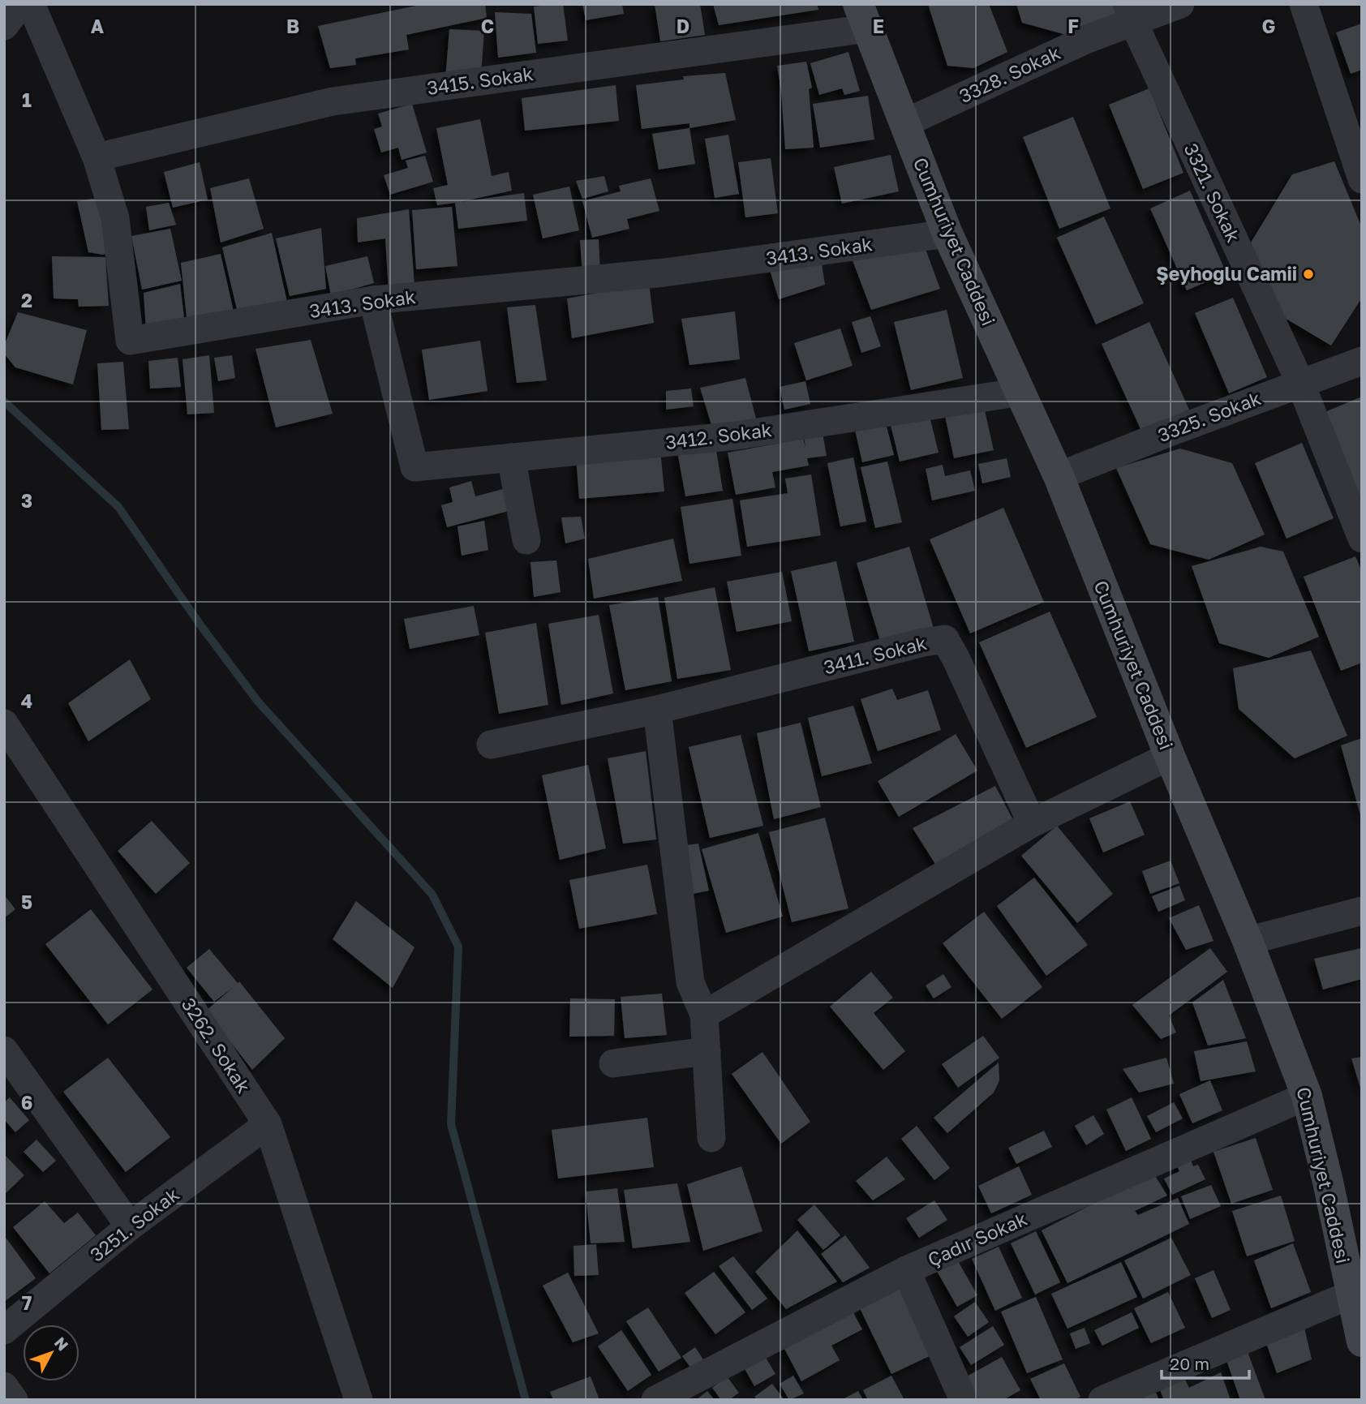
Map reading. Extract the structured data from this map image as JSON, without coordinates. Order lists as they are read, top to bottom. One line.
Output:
{"streets":{"main road":["Cumhuriyet Caddesi"],"street":["3328. Sokak","3415. Sokak","3321. Sokak","3413. Sokak","3325. Sokak","3412. Sokak","3411. Sokak","3262. Sokak","3251. Sokak","Çadır Sokak"]},"crossings":[["3328. Sokak","3321. Sokak"],["3328. Sokak","Cumhuriyet Caddesi"],["3415. Sokak","Cumhuriyet Caddesi"],["3415. Sokak","3413. Sokak"],["3321. Sokak","3325. Sokak"],["Cumhuriyet Caddesi","3413. Sokak"],["Cumhuriyet Caddesi","3325. Sokak"],["Cumhuriyet Caddesi","3412. Sokak"],["Cumhuriyet Caddesi","Çadır Sokak"],["3413. Sokak","3412. Sokak"],["3262. Sokak","3251. Sokak"]],"places":["Şeyhoğlu Camii"],"scale_bar":"20 m","north":"top right","grid":{"columns":["A","B","C","D","E","F","G"],"rows":["1","2","3","4","5","6","7"]}}
